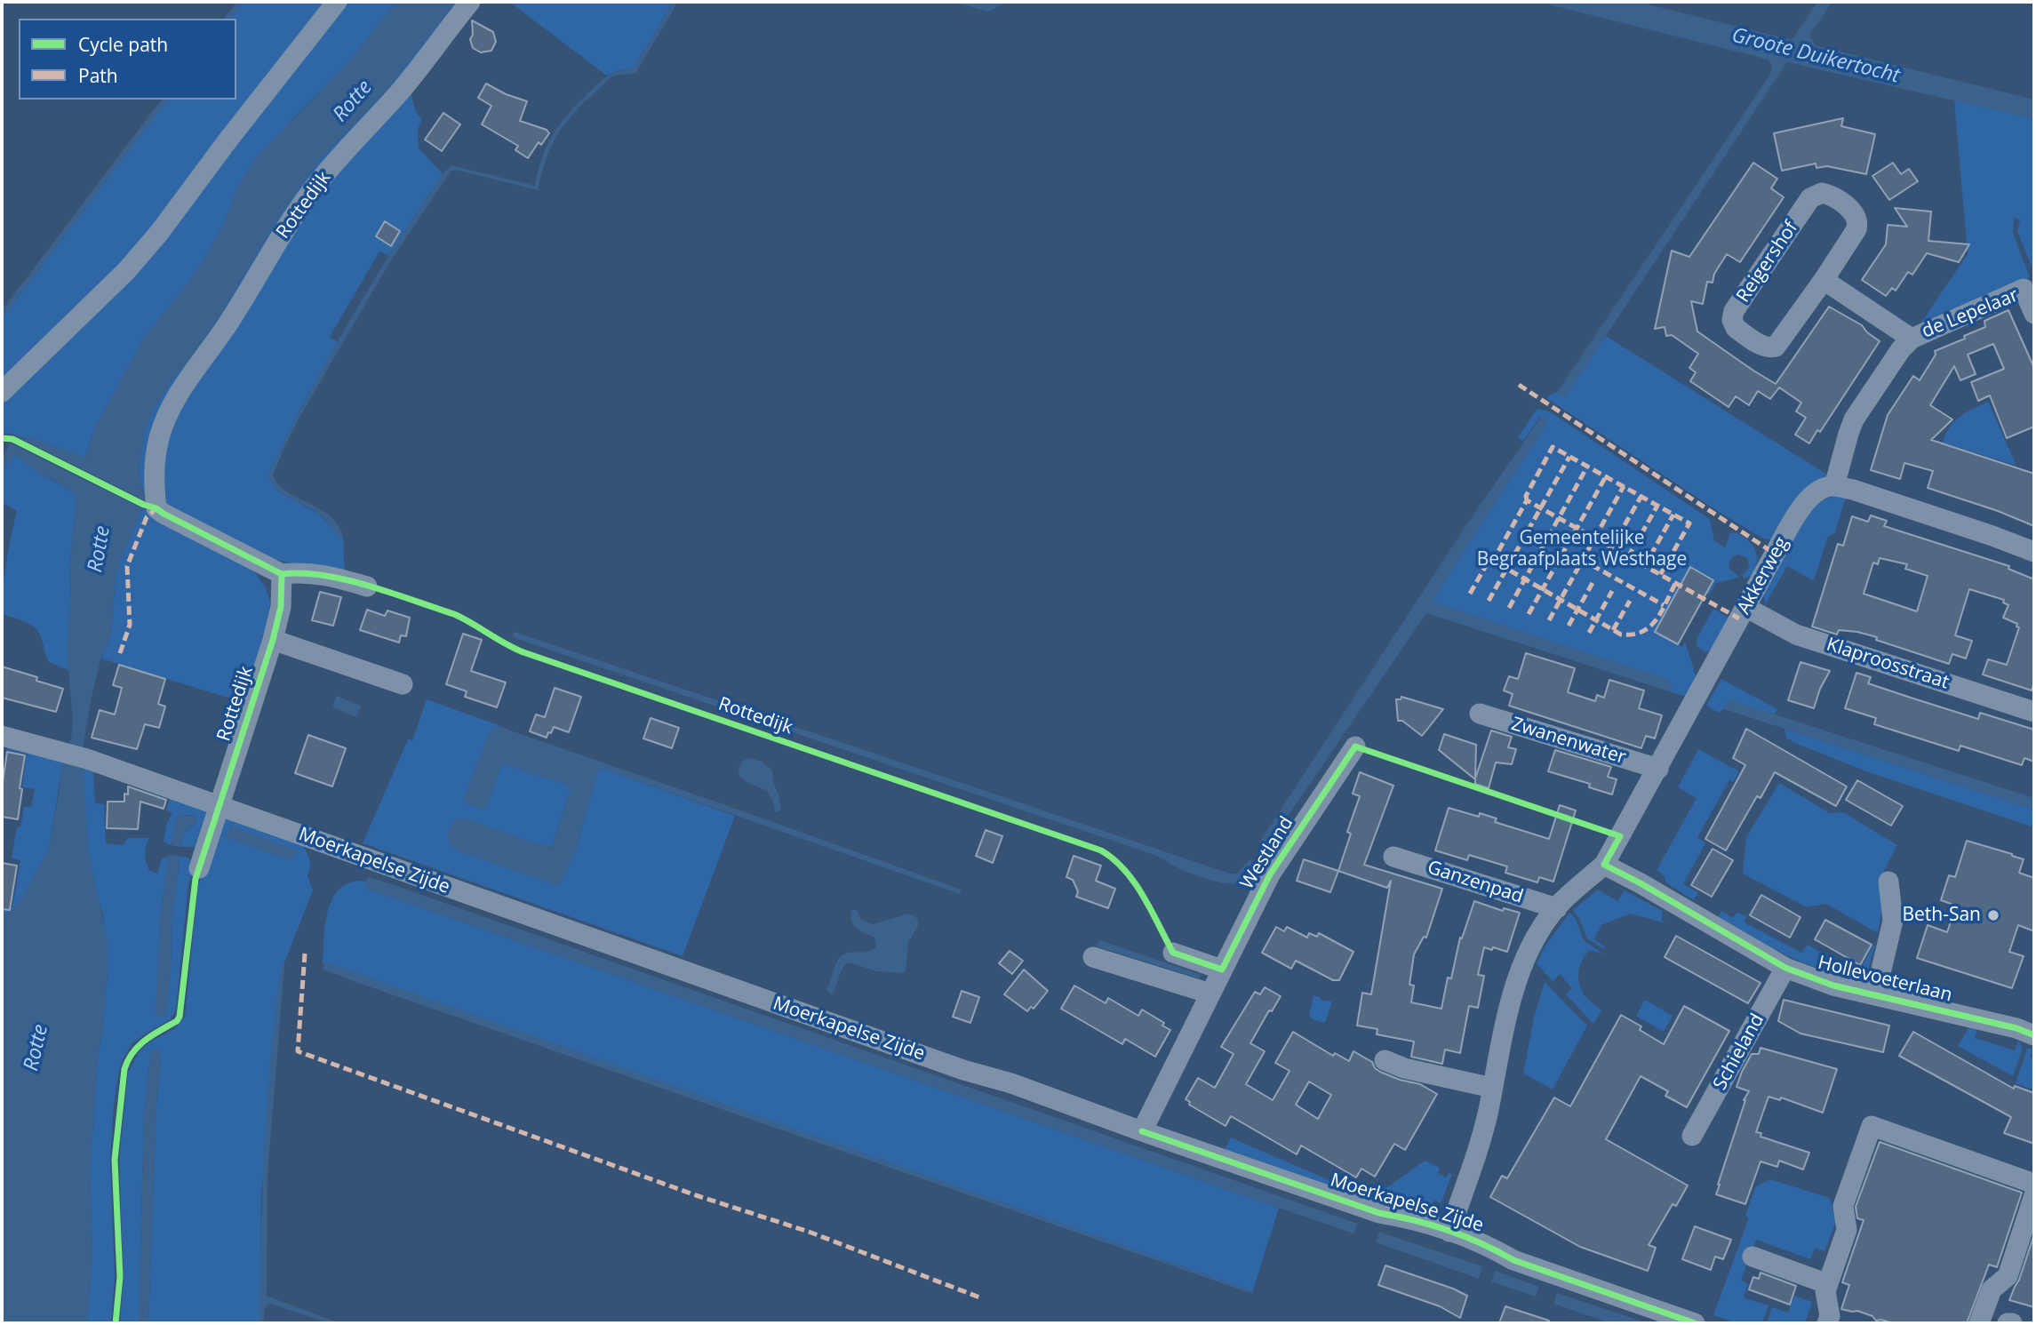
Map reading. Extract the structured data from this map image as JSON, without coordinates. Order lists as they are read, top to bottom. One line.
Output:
{"streets":{"street":["Rottedijk","Reigershof","de Lepelaar","Akkerweg","Klaproosstraat","Zwanenwater","Westland","Moerkapelse Zijde","Ganzenpad","Hollevoeterlaan","Schieland"]},"crossings":[["Rottedijk","Moerkapelse Zijde"],["de Lepelaar","Akkerweg"],["Akkerweg","Klaproosstraat"],["Akkerweg","Zwanenwater"],["Akkerweg","Hollevoeterlaan"],["Westland","Moerkapelse Zijde"],["Hollevoeterlaan","Schieland"]],"water":["Groote Duikertocht","Rotte"],"parks":["Gemeentelijke Begraafplaats Westhage"],"places":["Beth-San"],"legend":["Cycle path","Path"]}
